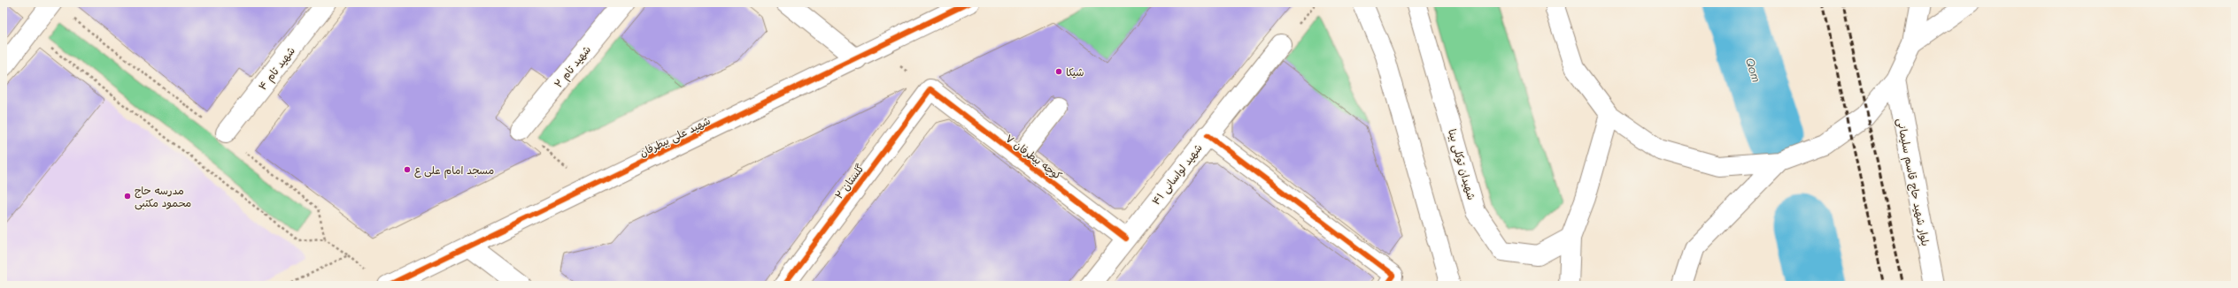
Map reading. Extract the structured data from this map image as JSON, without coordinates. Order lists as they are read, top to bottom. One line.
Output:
{"streets":{"street":["شهید تام ۲","شهید تام ۴","شهید علی بیطرفان","کوچه بیطرفان ۷","شهیدان توکلی بینا","شهید لواسانی ۴۱","گلستان ۲","بلوار شهید حاج قاسم سلیمانی"]},"crossings":[["کوچه بیطرفان ۷","شهید لواسانی ۴۱"],["کوچه بیطرفان ۷","گلستان ۲"]],"water":["Qom"],"places":["شیکا","مسجد امام علی ع","مدرسه حاج محمود مکتبی"]}
